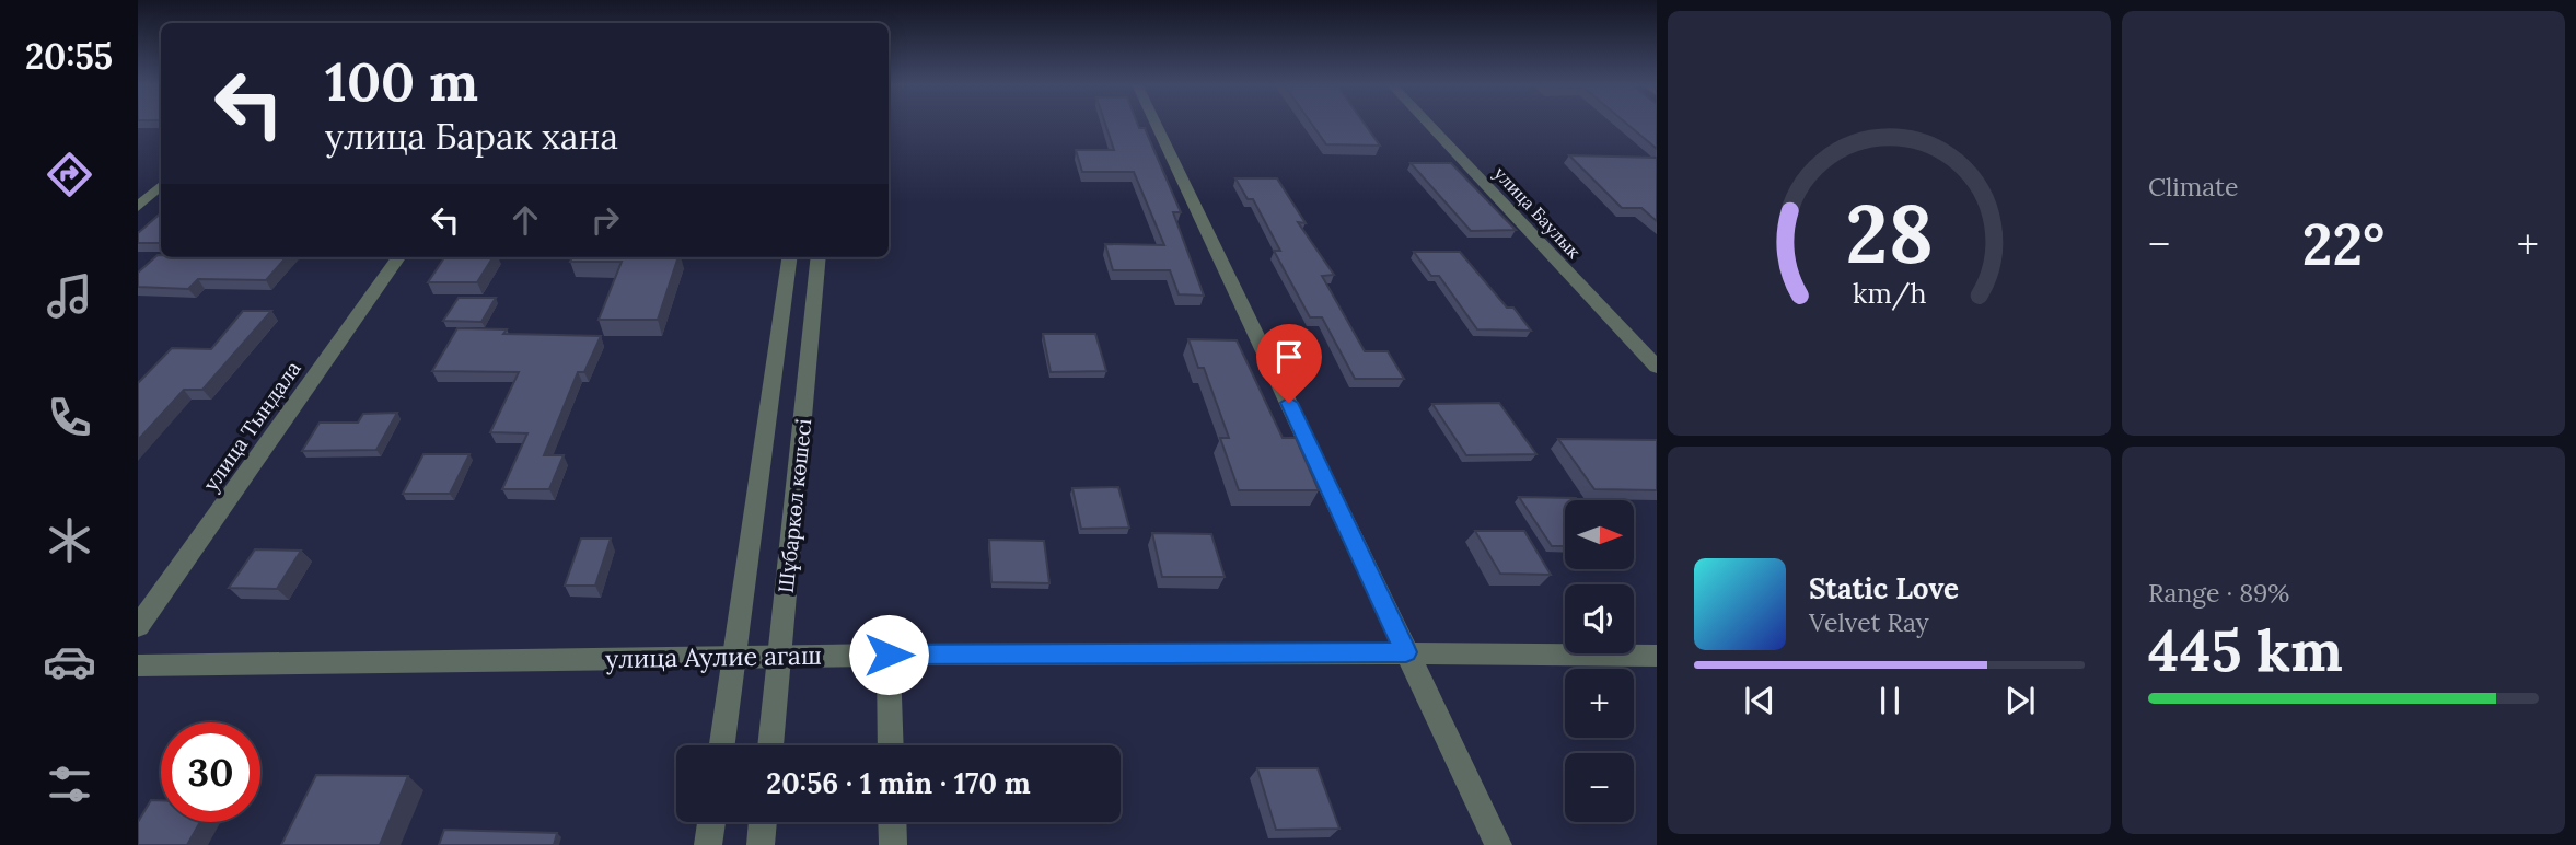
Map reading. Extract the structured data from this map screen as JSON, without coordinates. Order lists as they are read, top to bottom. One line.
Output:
{"streets":{"street":["улица Баулык","улица Тындала","Шұбаркөл көшесі","улица Аулие агаш"]},"crossings":[["Шұбаркөл көшесі","улица Аулие агаш"]],"north":"right","page":{"tabs":"20:55","tile":["Climate",["Range · 89%","445 km"]],"turn":["100 m","улица Барак хана"],"heat":["−","22°","+"],"map_buttons":["+","−"],"song":["Static Love","Velvet Ray"],"limit":"30","trip":"20:56 · 1 min · 170 m","gauge":["28","km/h"]}}
